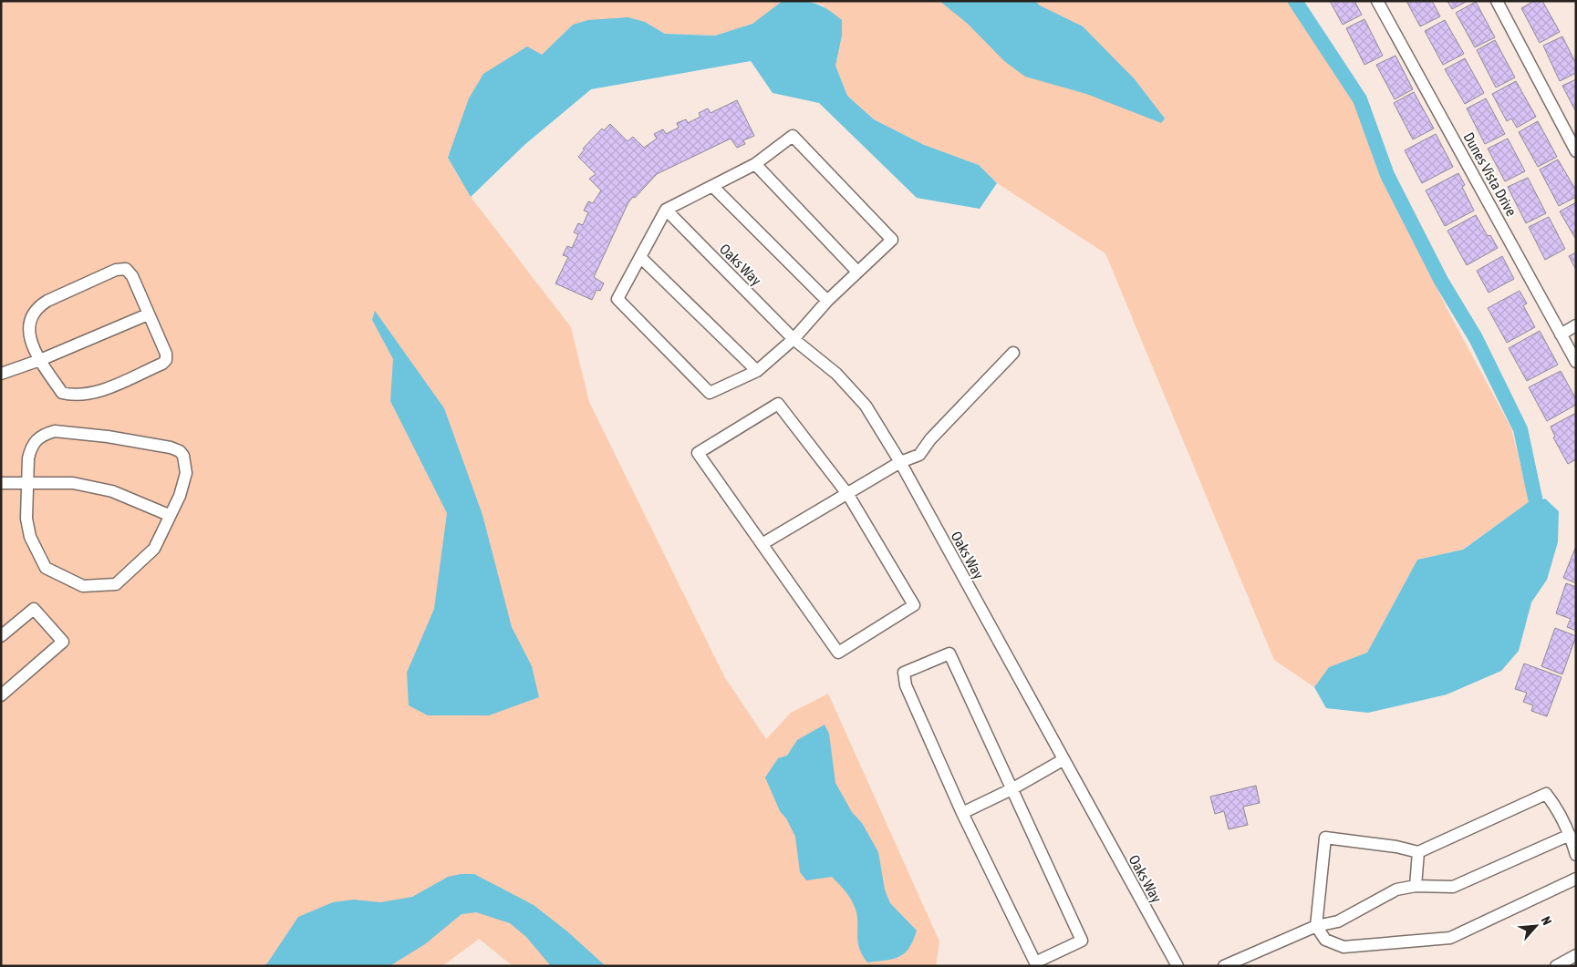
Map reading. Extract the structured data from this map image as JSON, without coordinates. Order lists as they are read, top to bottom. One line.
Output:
{"streets":{"street":["Dunes Vista Drive","Oaks Way"]},"north":"top right"}
